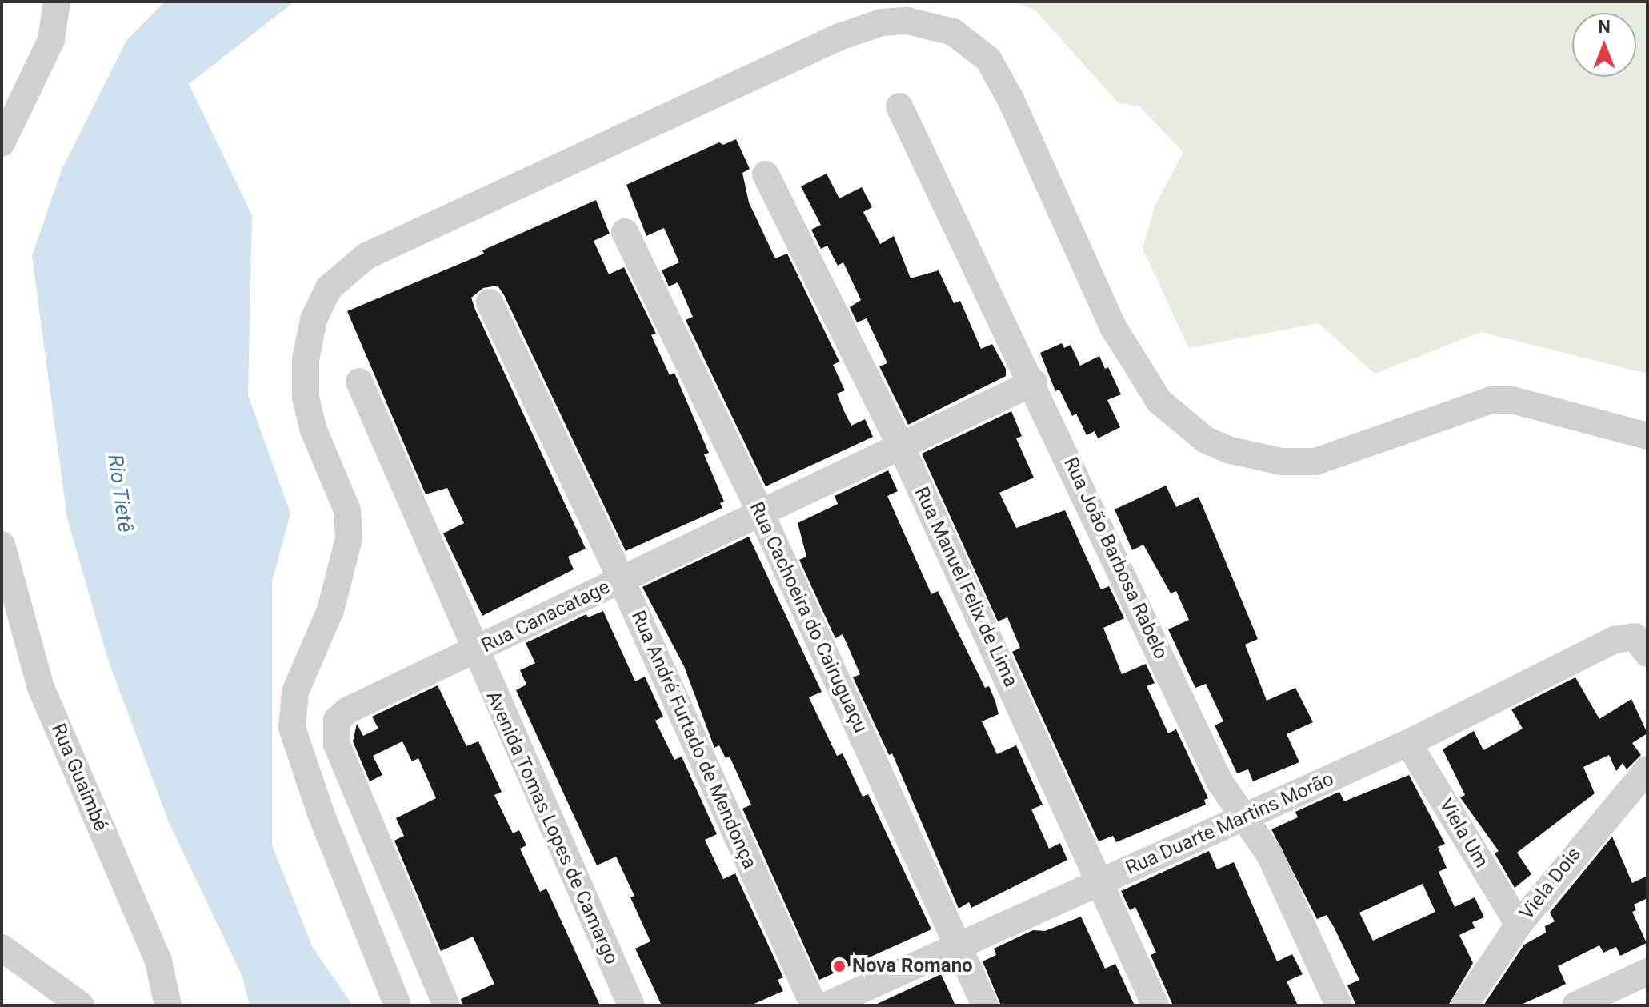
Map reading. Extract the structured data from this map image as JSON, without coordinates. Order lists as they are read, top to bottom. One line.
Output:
{"streets":{"street":["Rua João Barbosa Rabelo","Rua Manuel Felix de Lima","Rua Canacatage","Rua Cachoeira do Cairuguaçu","Rua André Furtado de Mendonça","Rua Guaimbé","Rua Duarte Martins Morão","Avenida Tomas Lopes de Camargo","Viela Um","Viela Dois"]},"crossings":[["Rua João Barbosa Rabelo","Rua Canacatage"],["Rua João Barbosa Rabelo","Rua Duarte Martins Morão"],["Rua Manuel Felix de Lima","Rua Canacatage"],["Rua Manuel Felix de Lima","Rua Duarte Martins Morão"],["Rua Canacatage","Rua Cachoeira do Cairuguaçu"],["Rua Canacatage","Rua André Furtado de Mendonça"],["Rua Canacatage","Avenida Tomas Lopes de Camargo"],["Rua Cachoeira do Cairuguaçu","Rua Duarte Martins Morão"],["Rua Duarte Martins Morão","Viela Um"],["Viela Um","Viela Dois"]],"water":["Rio Tietê"],"places":["Nova Romano"],"north":"top"}
